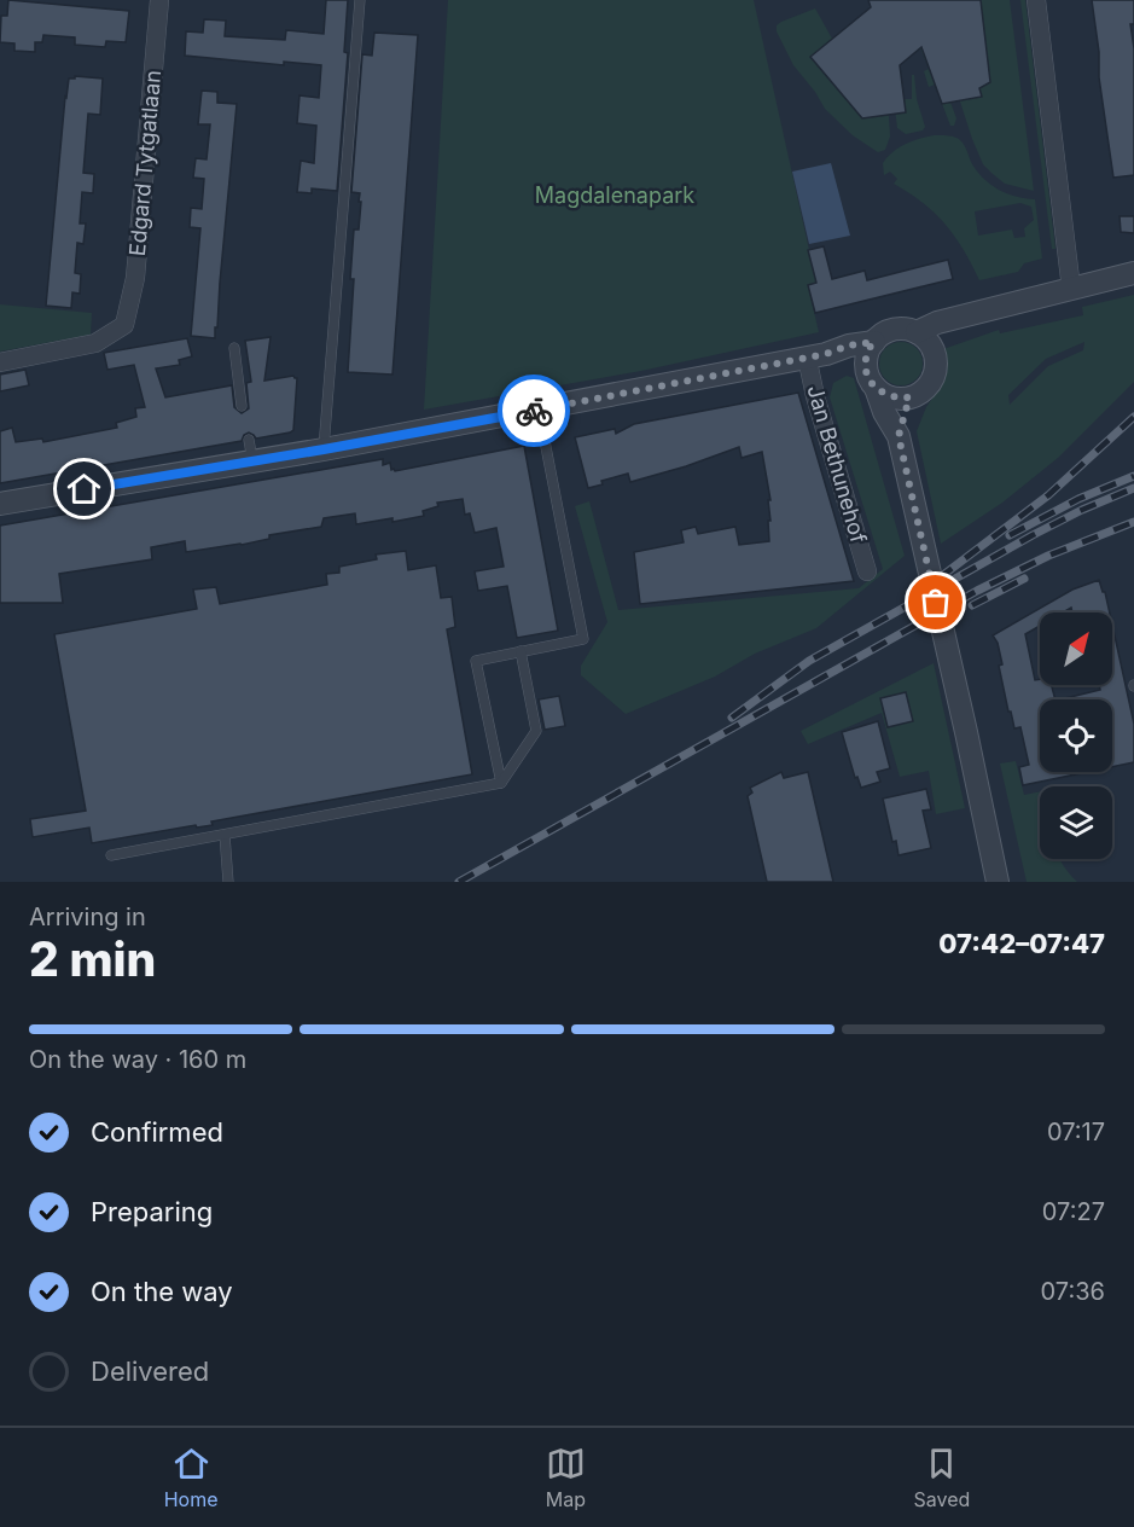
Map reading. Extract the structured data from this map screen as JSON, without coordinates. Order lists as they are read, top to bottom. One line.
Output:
{"streets":{"street":["Edgard Tytgatlaan","Jan Bethunehof"]},"parks":["Magdalenapark"],"north":"top right","page":{"heading":["2 min","Arriving in","07:42–07:47"],"bar":"On the way · 160 m","list":[["Confirmed","07:17"],["Preparing","07:27"],["On the way","07:36"],"Delivered"],"tabs":["Home","Map","Saved"]}}
